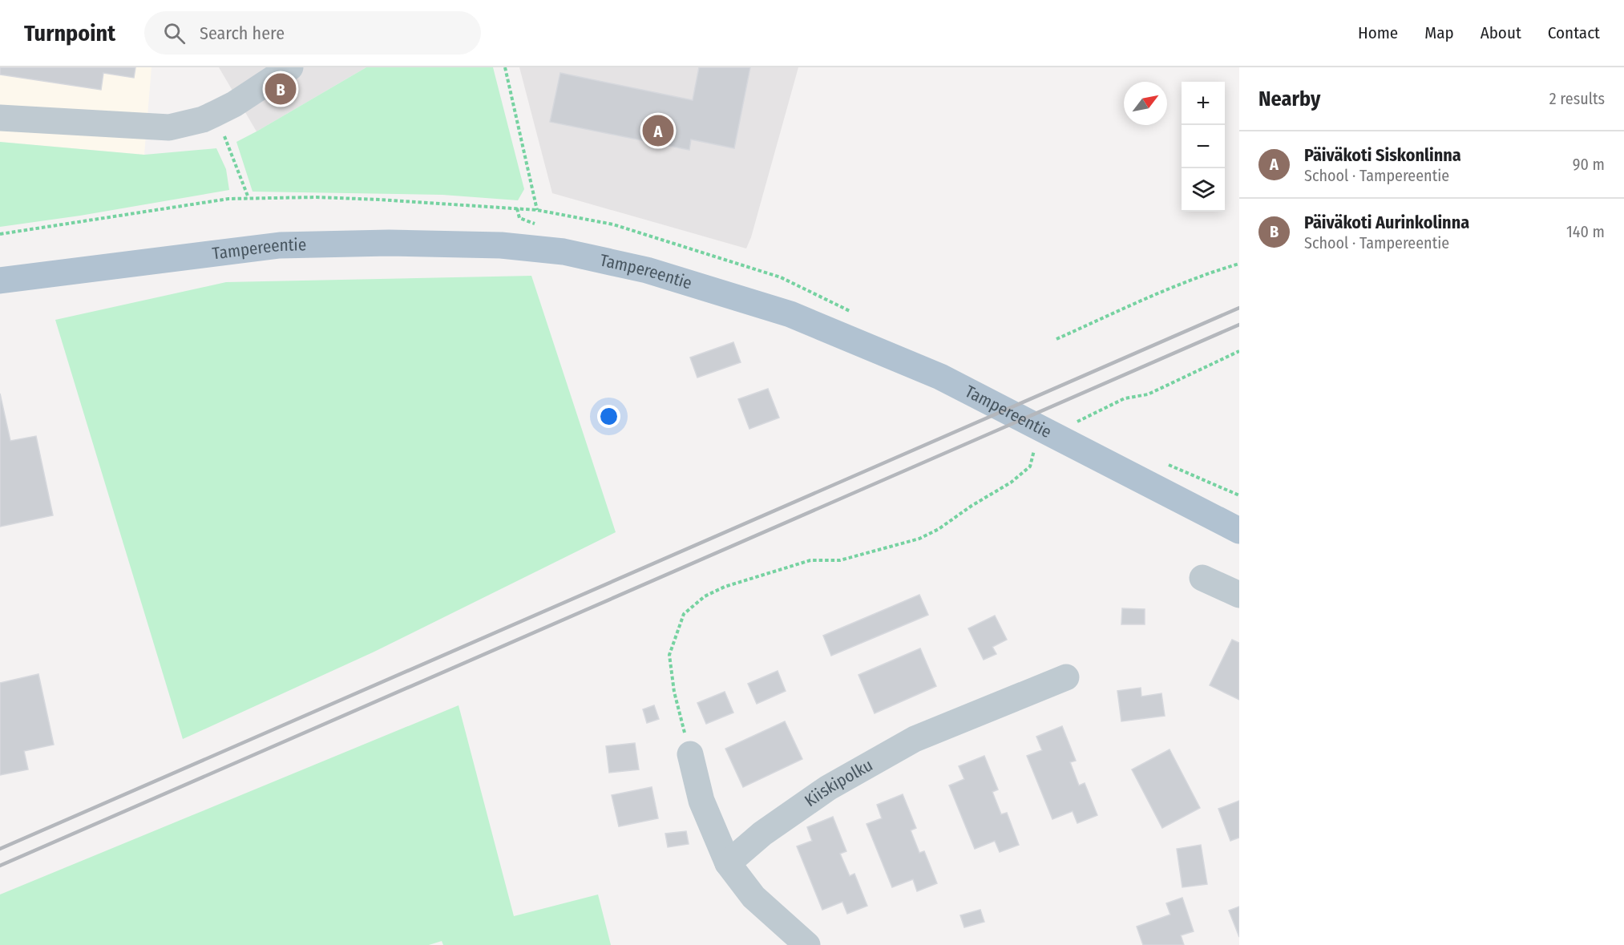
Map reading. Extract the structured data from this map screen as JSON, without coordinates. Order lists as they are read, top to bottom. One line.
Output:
{"streets":{"main road":["Tampereentie"],"street":["Kiiskipolku"]},"north":"top right","page":{"header":"Turnpoint","search":"Search here","nav":["Home","Map","About","Contact"],"heading":["Nearby","2 results"],"pins":["B","A"],"map_buttons":["+","−"],"list":[{"mark":"A","name":"Päiväkoti Siskonlinna","note":"School · Tampereentie","value":"90 m"},{"mark":"B","name":"Päiväkoti Aurinkolinna","note":"School · Tampereentie","value":"140 m"}]}}
